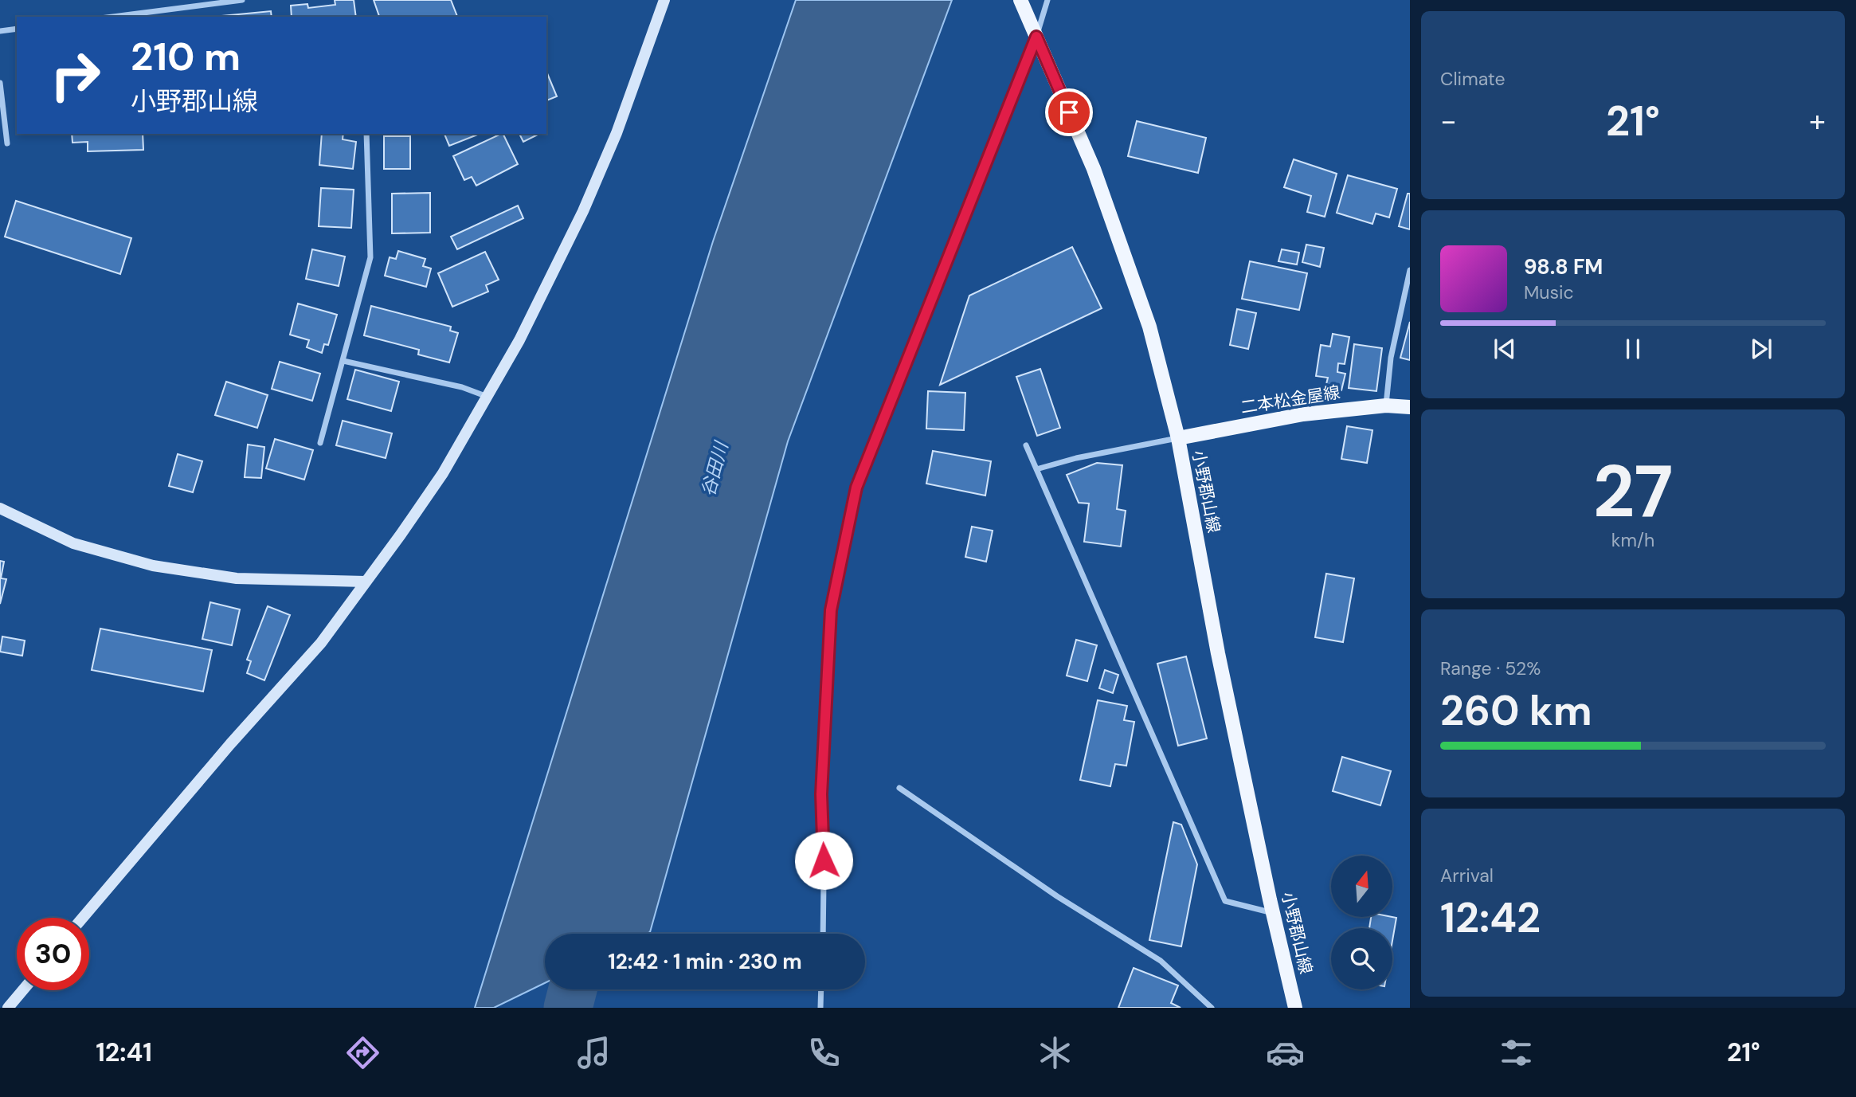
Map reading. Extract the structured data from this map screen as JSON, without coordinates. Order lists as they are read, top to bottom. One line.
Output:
{"streets":{"main road":["二本松金屋線","小野郡山線"]},"crossings":[["二本松金屋線","小野郡山線"]],"water":["谷田川"],"north":"top","page":{"tile":["Climate",["27","km/h"],["Range · 52%","260 km"],["Arrival","12:42"]],"turn":["210 m","小野郡山線"],"heat":["−","21°","+"],"song":["98.8 FM","Music"],"limit":"30","trip":"12:42 · 1 min · 230 m","tabs":["12:41","21°"]}}
